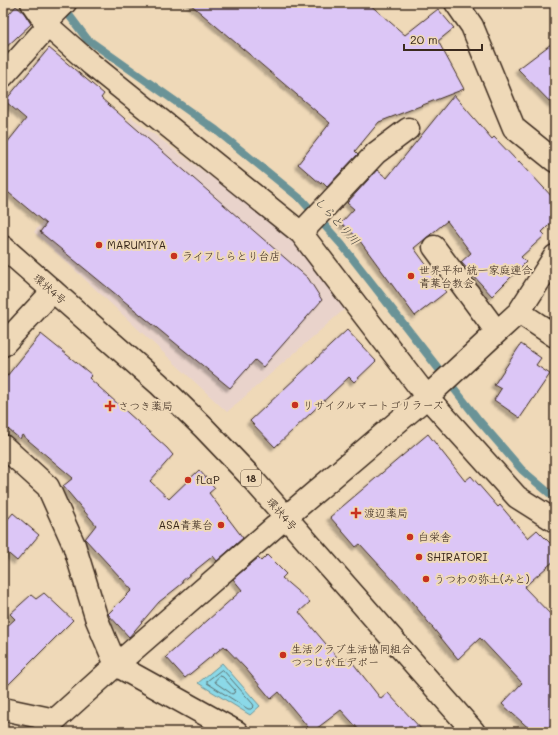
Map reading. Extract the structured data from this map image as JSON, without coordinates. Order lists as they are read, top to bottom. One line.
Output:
{"streets":{"street":["環状4号","18"]},"water":["しらとり川"],"places":{"other":["MARUMIYA","ライフしらとり台店","世界平和 統一家庭連合 青葉台教会","リサイクルマートゴリラーズ","fLaP","ASA青葉台","白栄舎","SHIRATORI","うつわの弥土(みと)","生活クラブ生活協同組合 つつじが丘デポー"],"health":["さつき薬局","渡辺薬局"]},"scale_bar":"20 m"}
